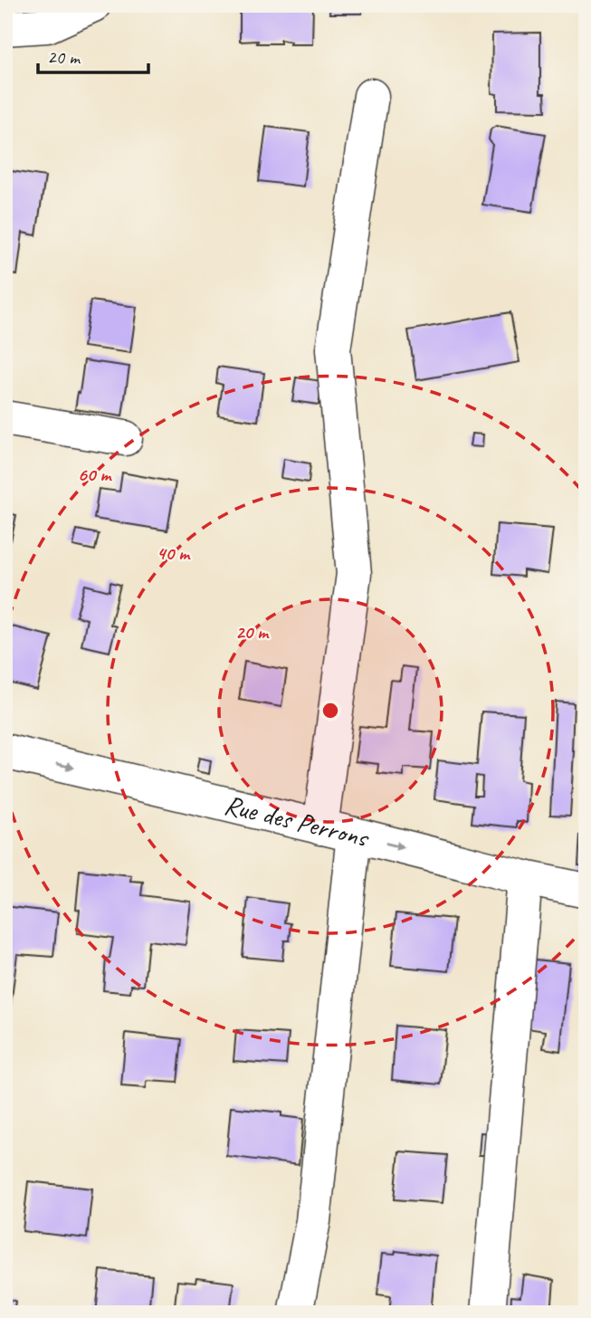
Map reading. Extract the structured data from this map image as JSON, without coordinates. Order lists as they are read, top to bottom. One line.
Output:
{"streets":{"street":["Rue des Perrons"]},"one_way":["Rue des Perrons"],"scale_bar":"20 m","rings":["60 m","40 m","20 m"]}
